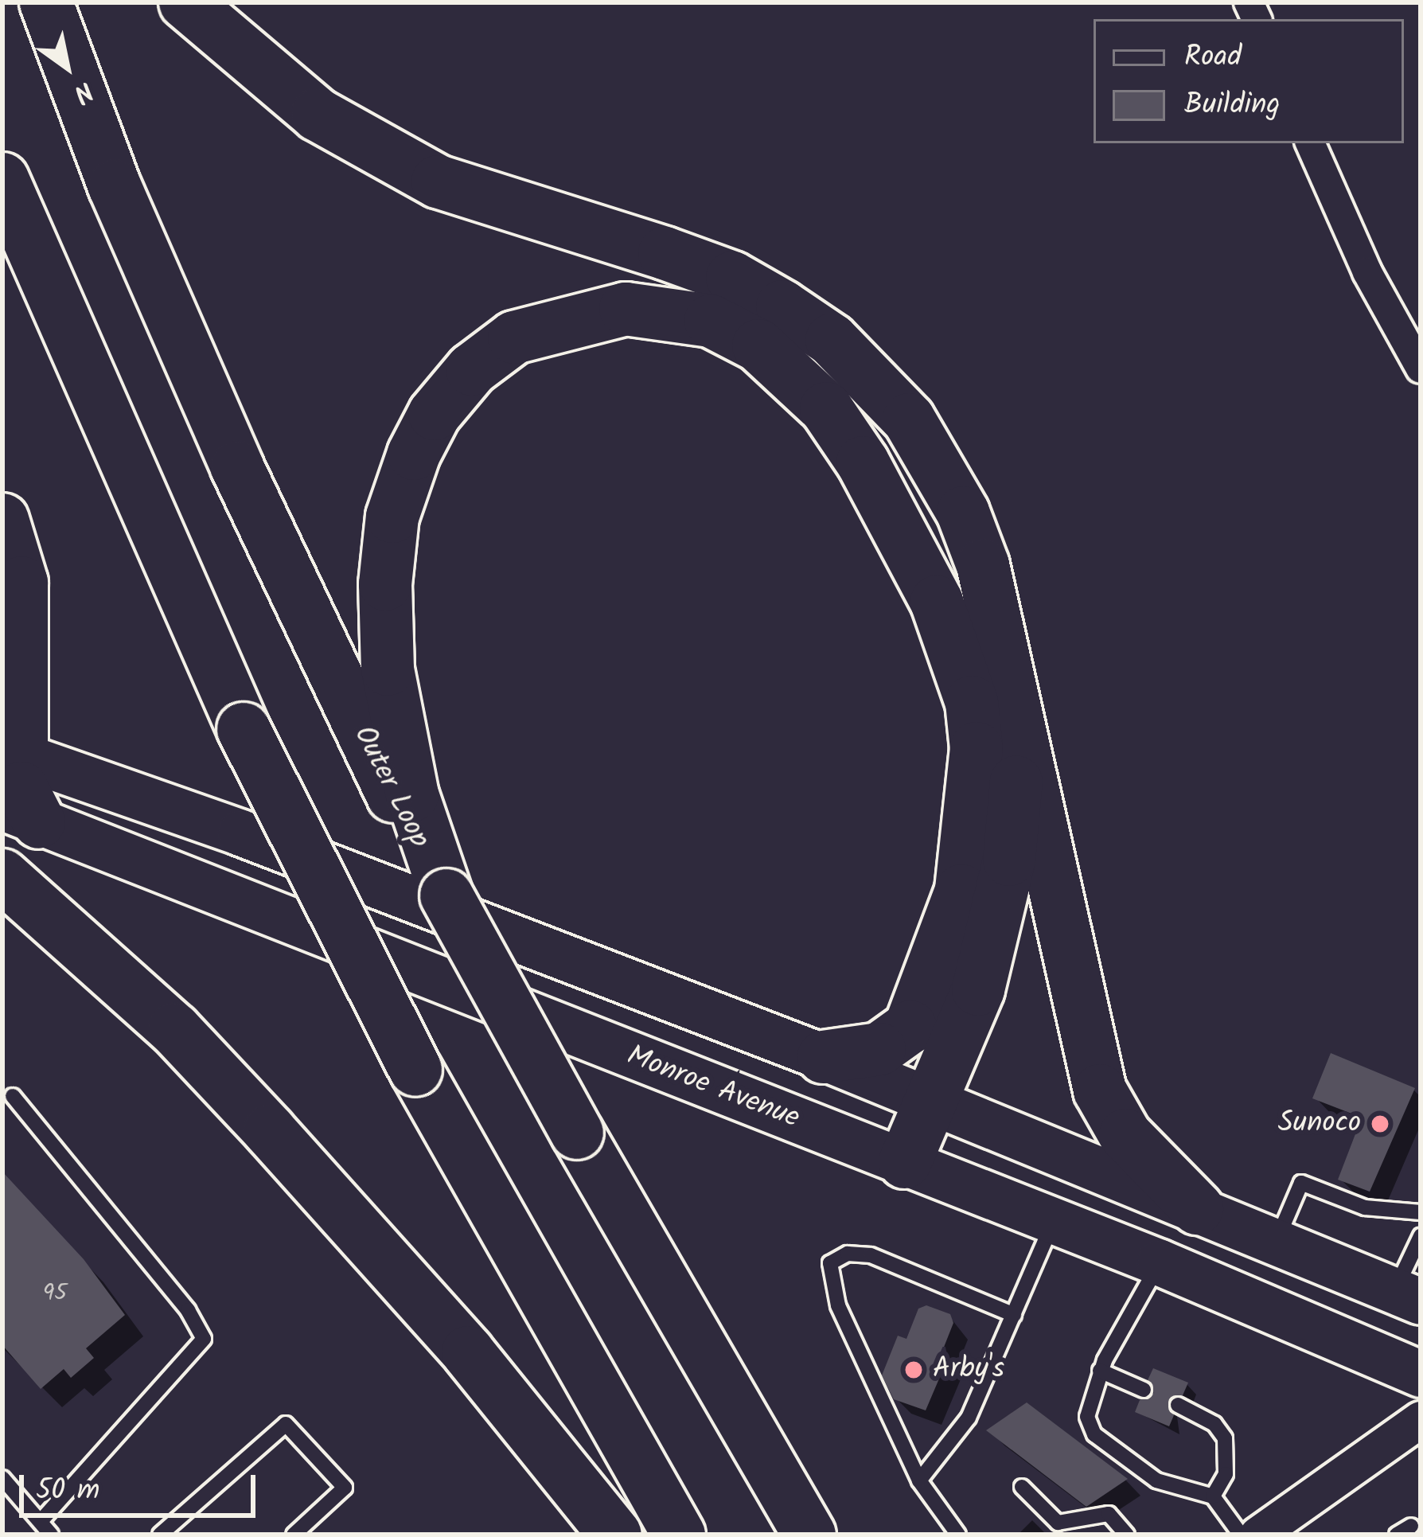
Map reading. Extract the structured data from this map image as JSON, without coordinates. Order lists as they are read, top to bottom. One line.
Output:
{"streets":{"highway":["Outer Loop"],"main road":["Monroe Avenue"]},"places":["Sunoco","Arby's"],"house_numbers":["95"],"legend":["Road","Building"],"scale_bar":"50 m","north":"bottom right"}
